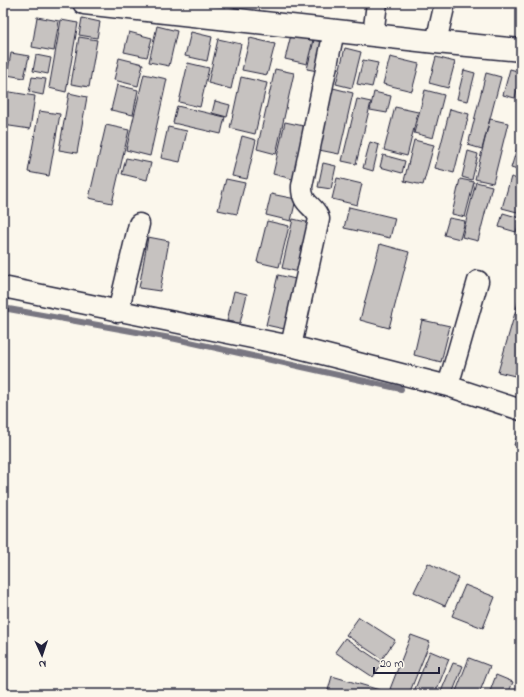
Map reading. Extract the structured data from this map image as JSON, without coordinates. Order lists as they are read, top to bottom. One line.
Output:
{"scale_bar":"20 m","north":"bottom"}
